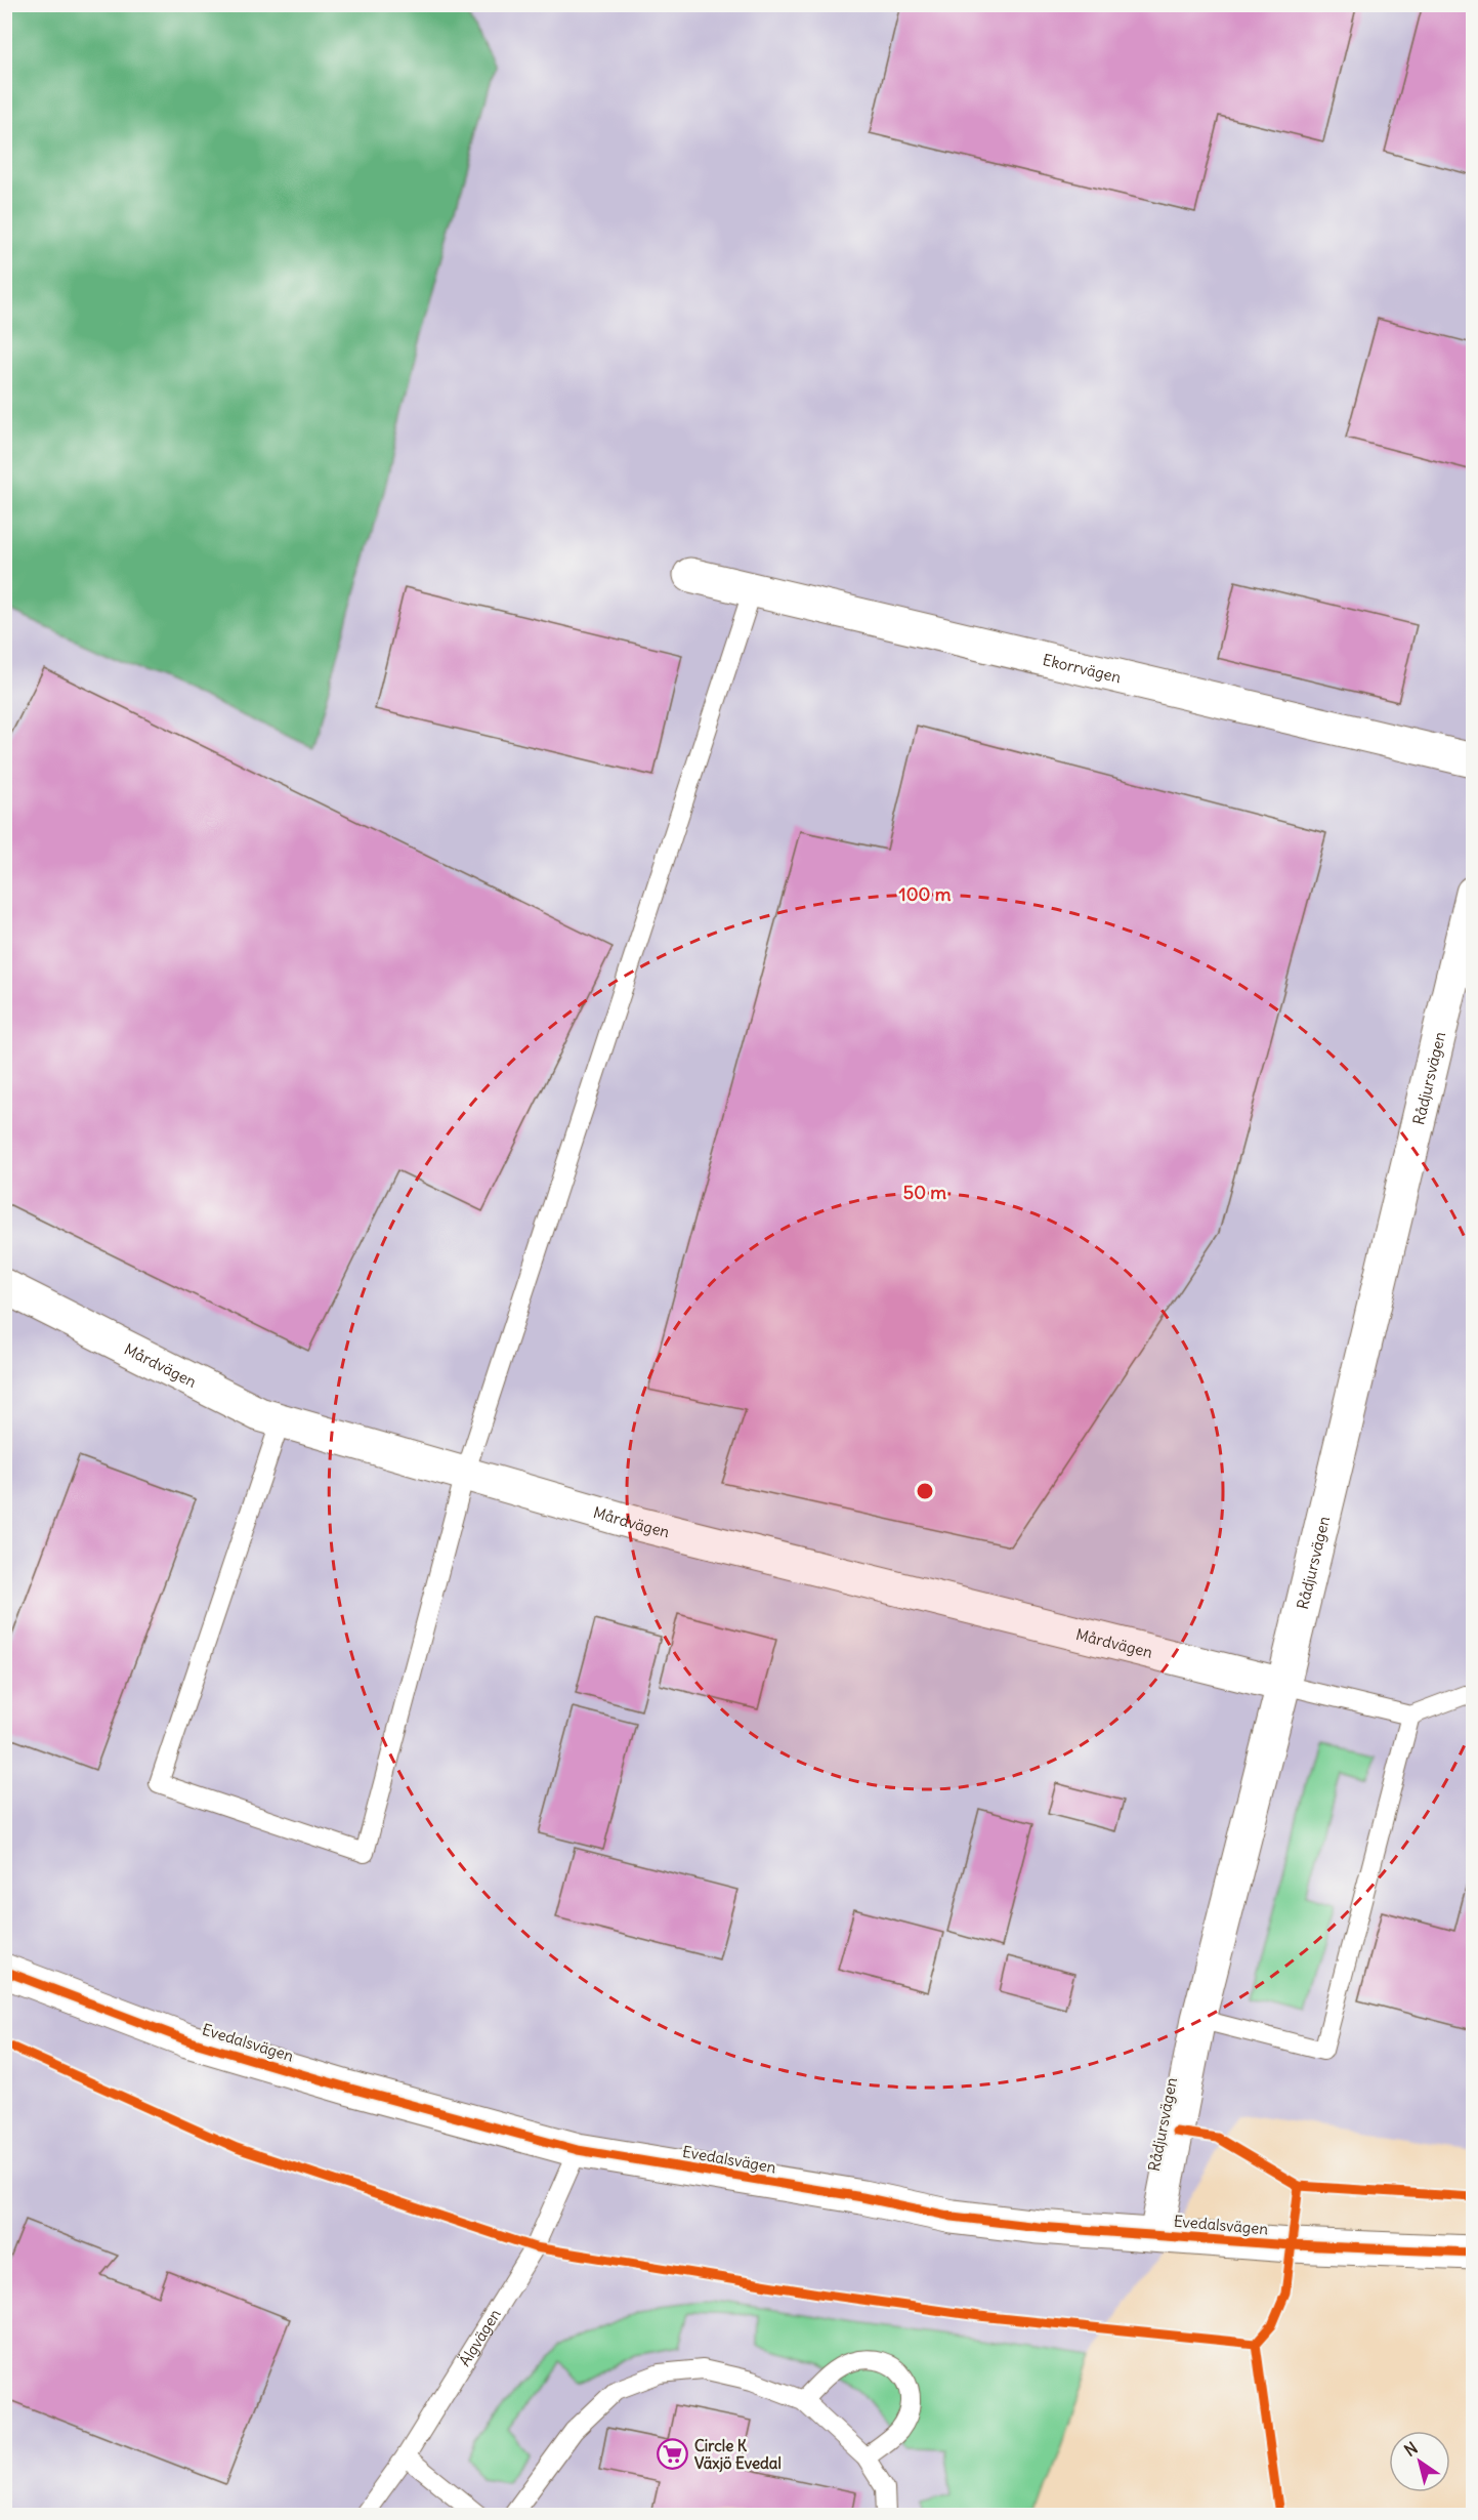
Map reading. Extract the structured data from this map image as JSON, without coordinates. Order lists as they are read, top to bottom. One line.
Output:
{"streets":{"street":["Ekorrvägen","Rådjursvägen","Mårdvägen","Evedalsvägen"],"lane":["Älgvägen"]},"crossings":[["Rådjursvägen","Mårdvägen"],["Rådjursvägen","Evedalsvägen"],["Evedalsvägen","Älgvägen"]],"places":{"supermarket":["Circle K Växjö Evedal"]},"north":"top left","rings":["100 m","50 m"]}
